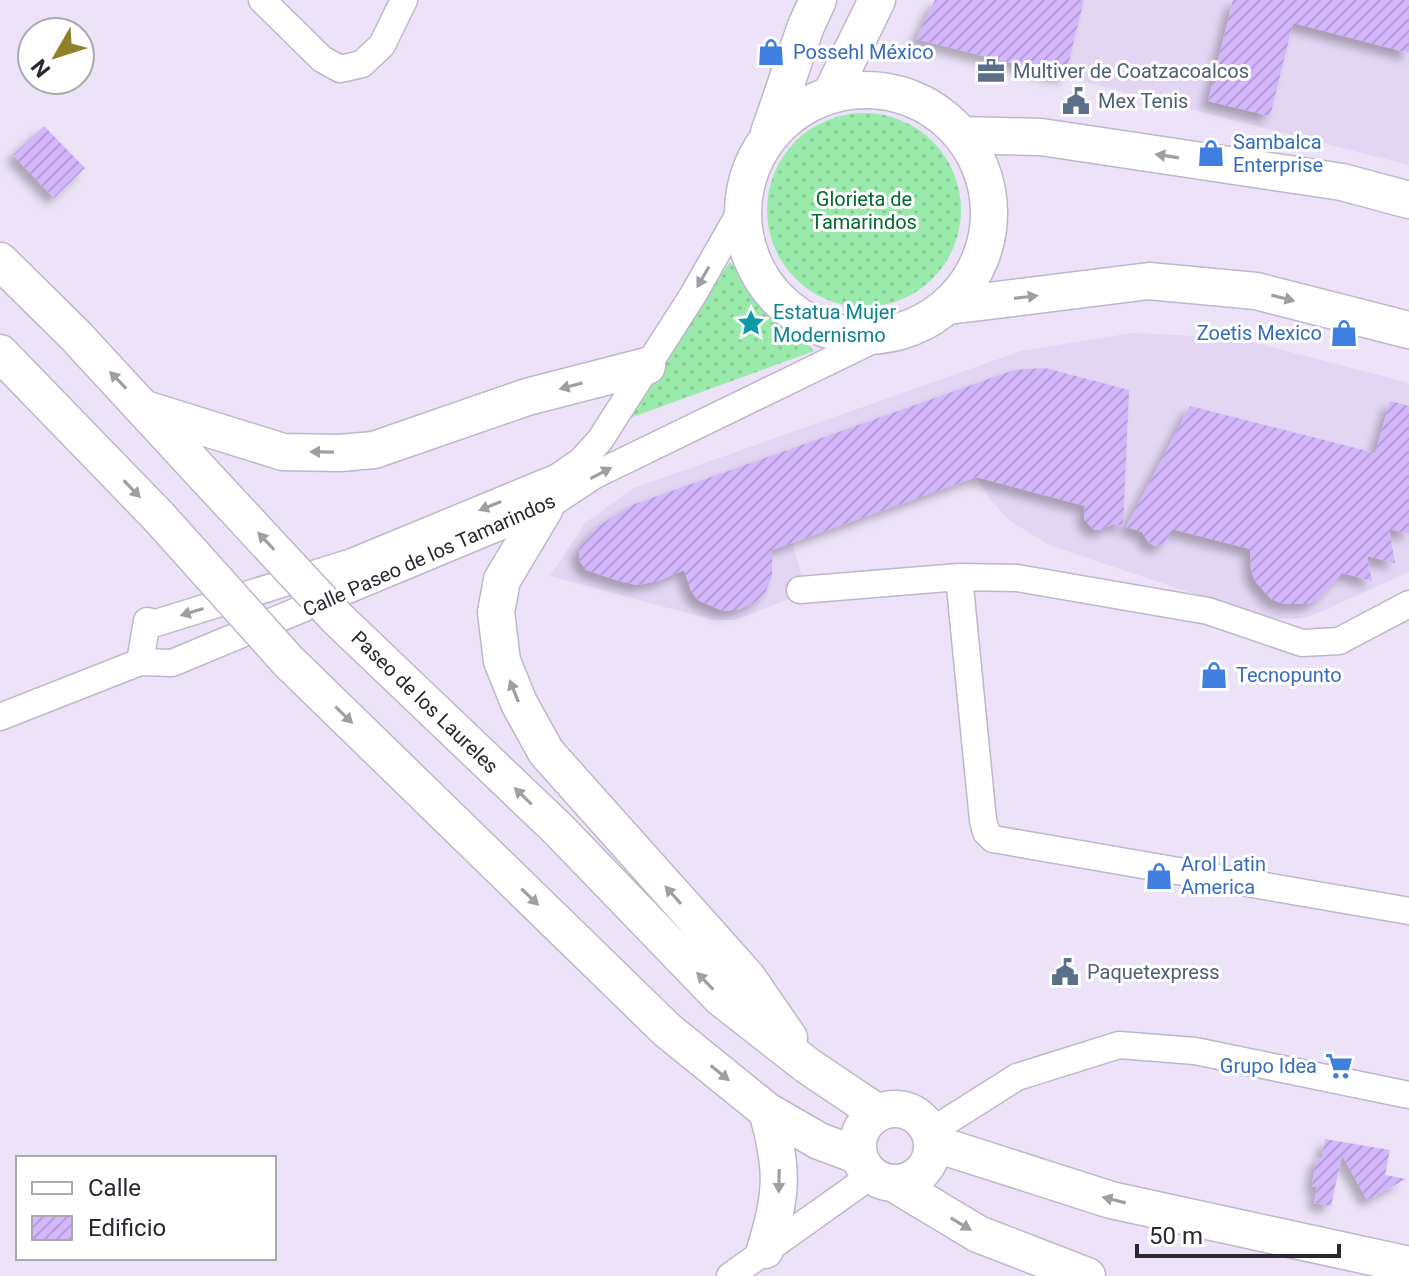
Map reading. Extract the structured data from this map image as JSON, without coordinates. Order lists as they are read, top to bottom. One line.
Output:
{"streets":{"main road":["Paseo de los Laureles"],"street":["Calle Paseo de los Tamarindos"]},"parks":["Glorieta de Tamarindos"],"places":{"shop":["Possehl México","Sambalca Enterprise","Zoetis Mexico","Tecnopunto","Arol Latin America"],"office":["Multiver de Coatzacoalcos"],"public building":["Mex Tenis","Paquetexpress"],"place":["Estatua Mujer Modernismo"],"supermarket":["Grupo Idea"]},"legend":["Calle","Edificio"],"scale_bar":"50 m","north":"bottom left"}
